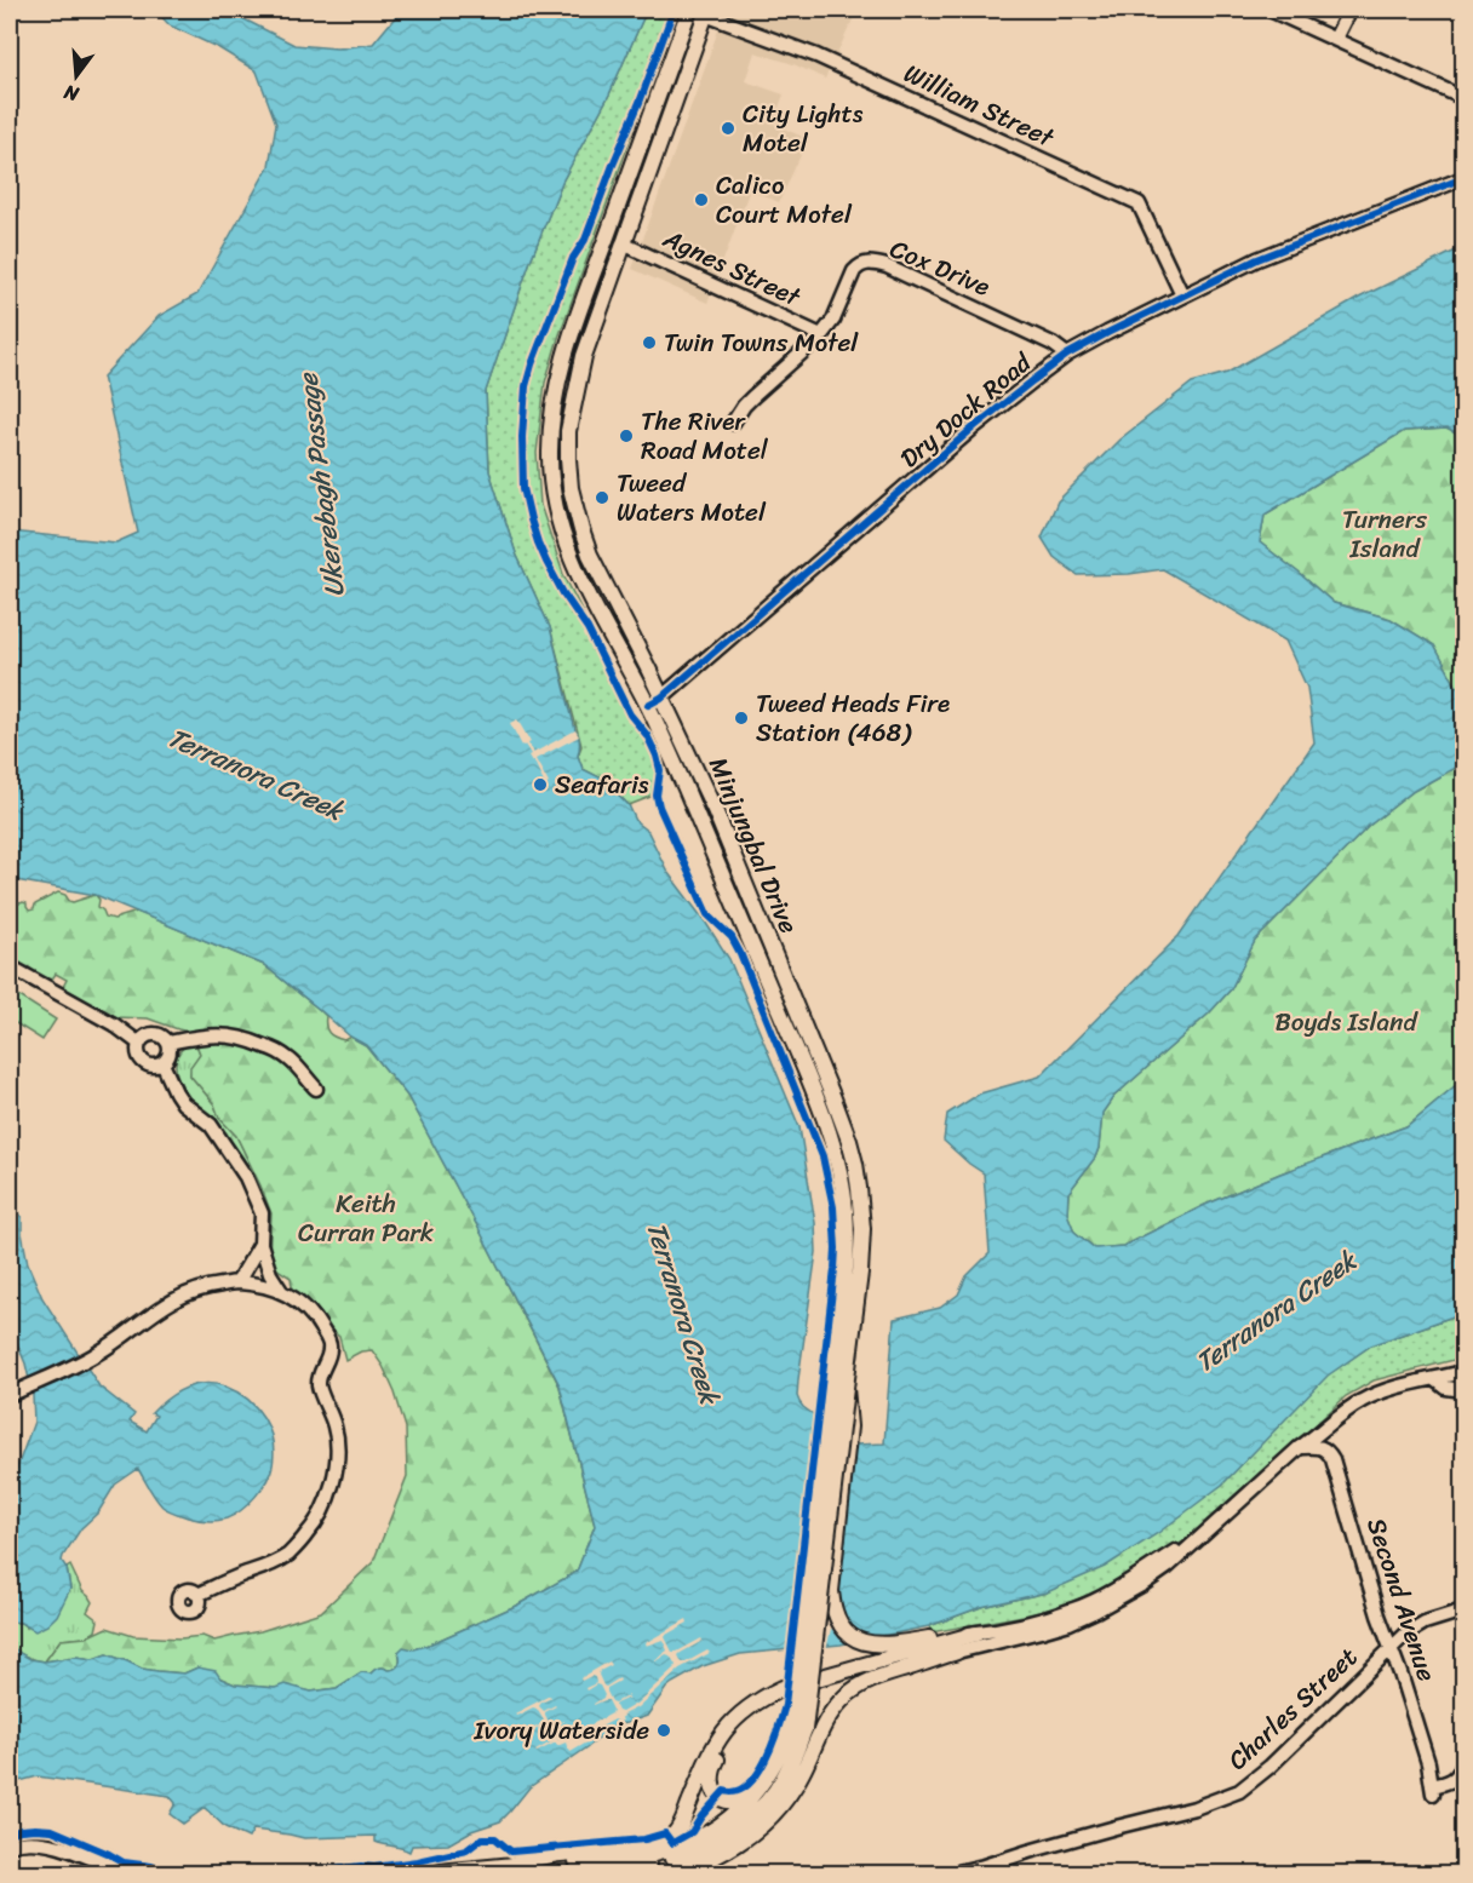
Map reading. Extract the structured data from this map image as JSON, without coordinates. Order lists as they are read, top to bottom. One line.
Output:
{"streets":{"main road":["Minjungbal Drive"],"street":["William Street","Agnes Street","Cox Drive","Dry Dock Road","Second Avenue","Charles Street"]},"crossings":[["William Street","Dry Dock Road"],["William Street","Minjungbal Drive"],["Agnes Street","Cox Drive"],["Agnes Street","Minjungbal Drive"],["Cox Drive","Dry Dock Road"],["Dry Dock Road","Minjungbal Drive"],["Second Avenue","Charles Street"]],"water":["Ukerebagh Passage","Terranora Creek"],"parks":["Turners Island","Boyds Island","Keith Curran Park"],"places":["City Lights Motel","Calico Court Motel","Twin Towns Motel","The River Road Motel","Tweed Waters Motel","Tweed Heads Fire Station (468)","Seafaris","Ivory Waterside"],"north":"bottom"}
